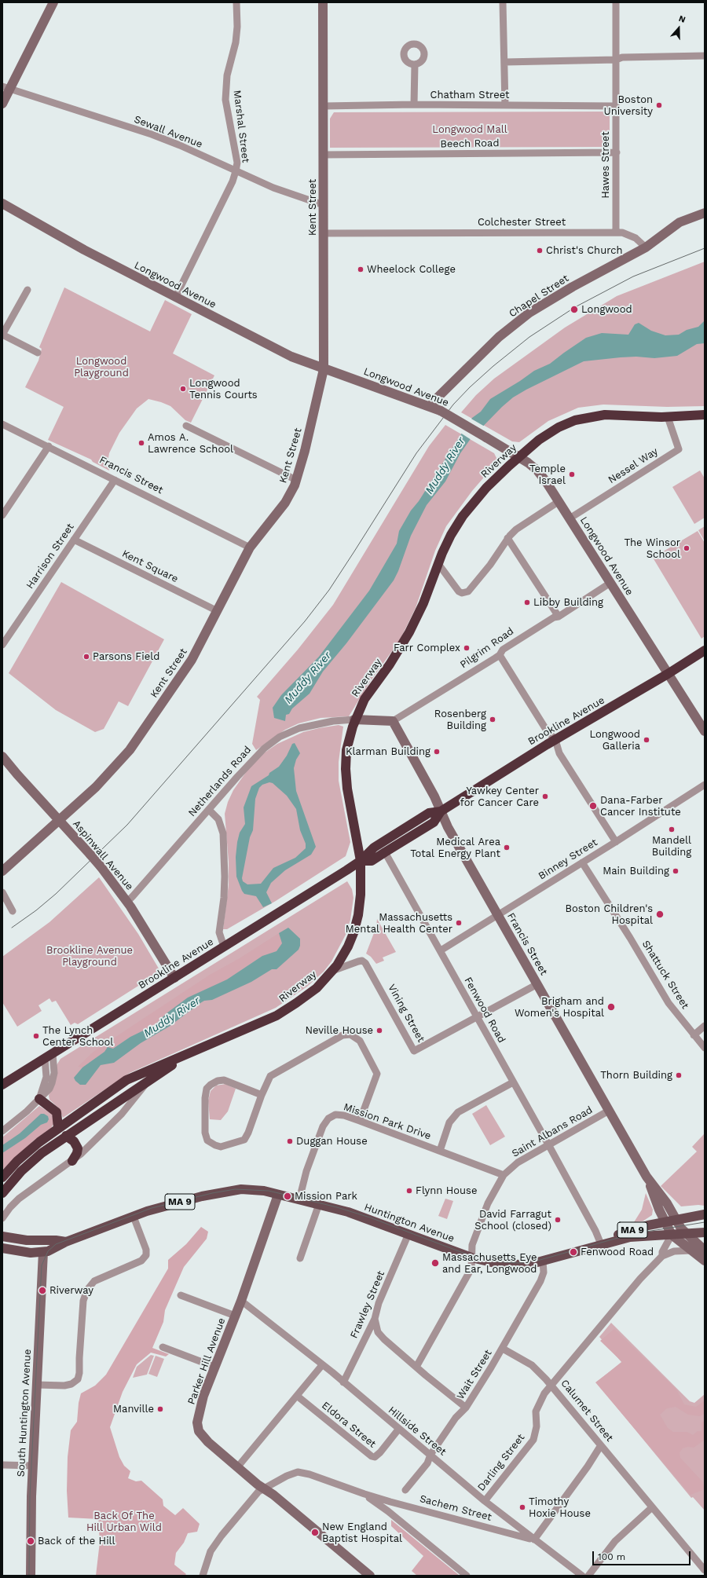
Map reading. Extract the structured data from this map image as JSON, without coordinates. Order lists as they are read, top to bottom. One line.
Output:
{"streets":{"highway":["Riverway","Brookline Avenue"],"main road":["Kent Street","Longwood Avenue","Chapel Street","Francis Street","Aspinwall Avenue","MA 9","Huntington Avenue","Parker Hill Avenue","South Huntington Avenue"],"street":["Chatham Street","Marshal Street","Sewall Avenue","Beech Road","Hawes Street","Colchester Street","Nessel Way","Harrison Street","Kent Square","Pilgrim Road","Netherlands Road","Binney Street","Shattuck Street","Fenwood Road","Vining Street","Mission Park Drive","Saint Albans Road","Frawley Street","Wait Street","Calumet Street","Eldora Street","Hillside Street","Darling Street","Sachem Street"]},"crossings":[["Chatham Street","Hawes Street"],["Chatham Street","Kent Street"],["Marshal Street","Sewall Avenue"],["Marshal Street","Longwood Avenue"],["Sewall Avenue","Kent Street"],["Beech Road","Hawes Street"],["Beech Road","Kent Street"],["Hawes Street","Colchester Street"],["Kent Street","Colchester Street"],["Kent Street","Longwood Avenue"],["Kent Street","Francis Street"],["Kent Street","Kent Square"],["Kent Street","Aspinwall Avenue"],["Colchester Street","Chapel Street"],["Longwood Avenue","Chapel Street"],["Longwood Avenue","Riverway"],["Longwood Avenue","Nessel Way"],["Longwood Avenue","Pilgrim Road"],["Longwood Avenue","Brookline Avenue"],["Riverway","Nessel Way"],["Riverway","Brookline Avenue"],["Riverway","Netherlands Road"],["Riverway","Vining Street"],["Francis Street","Harrison Street"],["Francis Street","Pilgrim Road"],["Francis Street","Brookline Avenue"],["Francis Street","Binney Street"],["Francis Street","Vining Street"],["Francis Street","Saint Albans Road"],["Francis Street","Huntington Avenue"],["Francis Street","Calumet Street"],["Harrison Street","Kent Square"],["Brookline Avenue","Aspinwall Avenue"],["Brookline Avenue","Fenwood Road"],["Netherlands Road","Aspinwall Avenue"],["Binney Street","Shattuck Street"],["Binney Street","Fenwood Road"],["Fenwood Road","Vining Street"],["Fenwood Road","Saint Albans Road"],["Fenwood Road","Huntington Avenue"],["Mission Park Drive","Saint Albans Road"],["Mission Park Drive","Huntington Avenue"],["Saint Albans Road","Huntington Avenue"],["Huntington Avenue","Frawley Street"],["Huntington Avenue","Parker Hill Avenue"],["Huntington Avenue","Wait Street"],["Huntington Avenue","Calumet Street"],["Huntington Avenue","South Huntington Avenue"],["Frawley Street","Hillside Street"],["Parker Hill Avenue","Hillside Street"],["Parker Hill Avenue","Sachem Street"],["Wait Street","Hillside Street"],["Calumet Street","Darling Street"],["Eldora Street","Hillside Street"],["Hillside Street","Darling Street"],["Hillside Street","Sachem Street"]],"water":["Muddy River"],"parks":["Longwood Mall","Longwood Playground","Brookline Avenue Playground","Back Of The Hill Urban Wild"],"places":["Boston University","Christ's Church","Wheelock College","Longwood","Longwood Tennis Courts","Amos A. Lawrence School","Temple Israel","The Winsor School","Libby Building","Farr Complex","Parsons Field","Rosenberg Building","Longwood Galleria","Klarman Building","Yawkey Center for Cancer Care","Dana-Farber Cancer Institute","Mandell Building","Medical Area Total Energy Plant","Main Building","Boston Children's Hospital","Massachusetts Mental Health Center","Brigham and Women's Hospital","Neville House","The Lynch Center School","Thorn Building","Duggan House","Flynn House","Mission Park","David Farragut School (closed)","Fenwood Road","Massachusetts Eye and Ear, Longwood","Riverway","Manville","Timothy Hoxie House","New England Baptist Hospital","Back of the Hill"],"scale_bar":"100 m","north":"top"}
